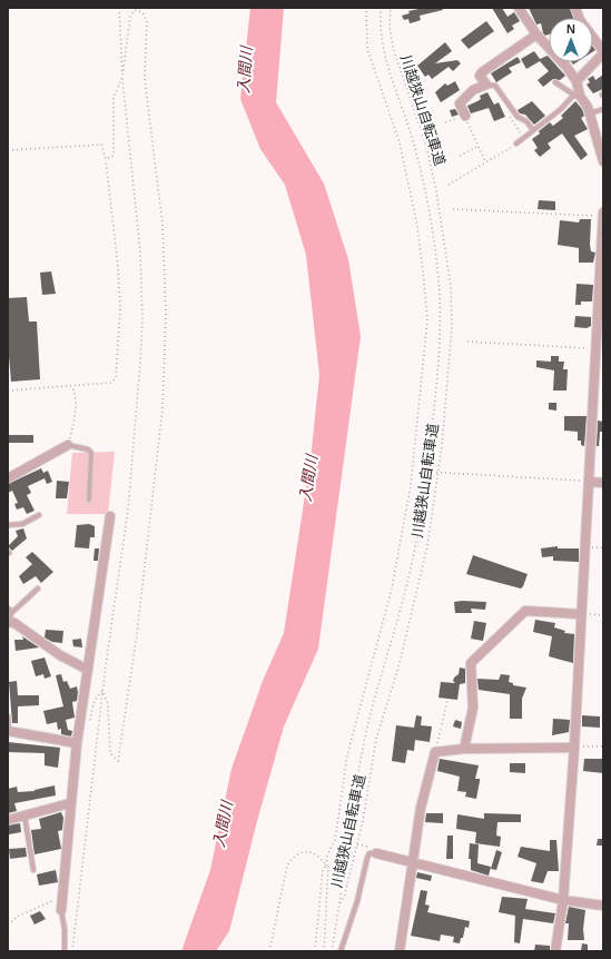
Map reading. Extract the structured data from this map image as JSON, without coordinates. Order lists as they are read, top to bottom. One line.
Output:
{"streets":{"path":["川越狭山自転車道"]},"water":["入間川"],"north":"top"}
